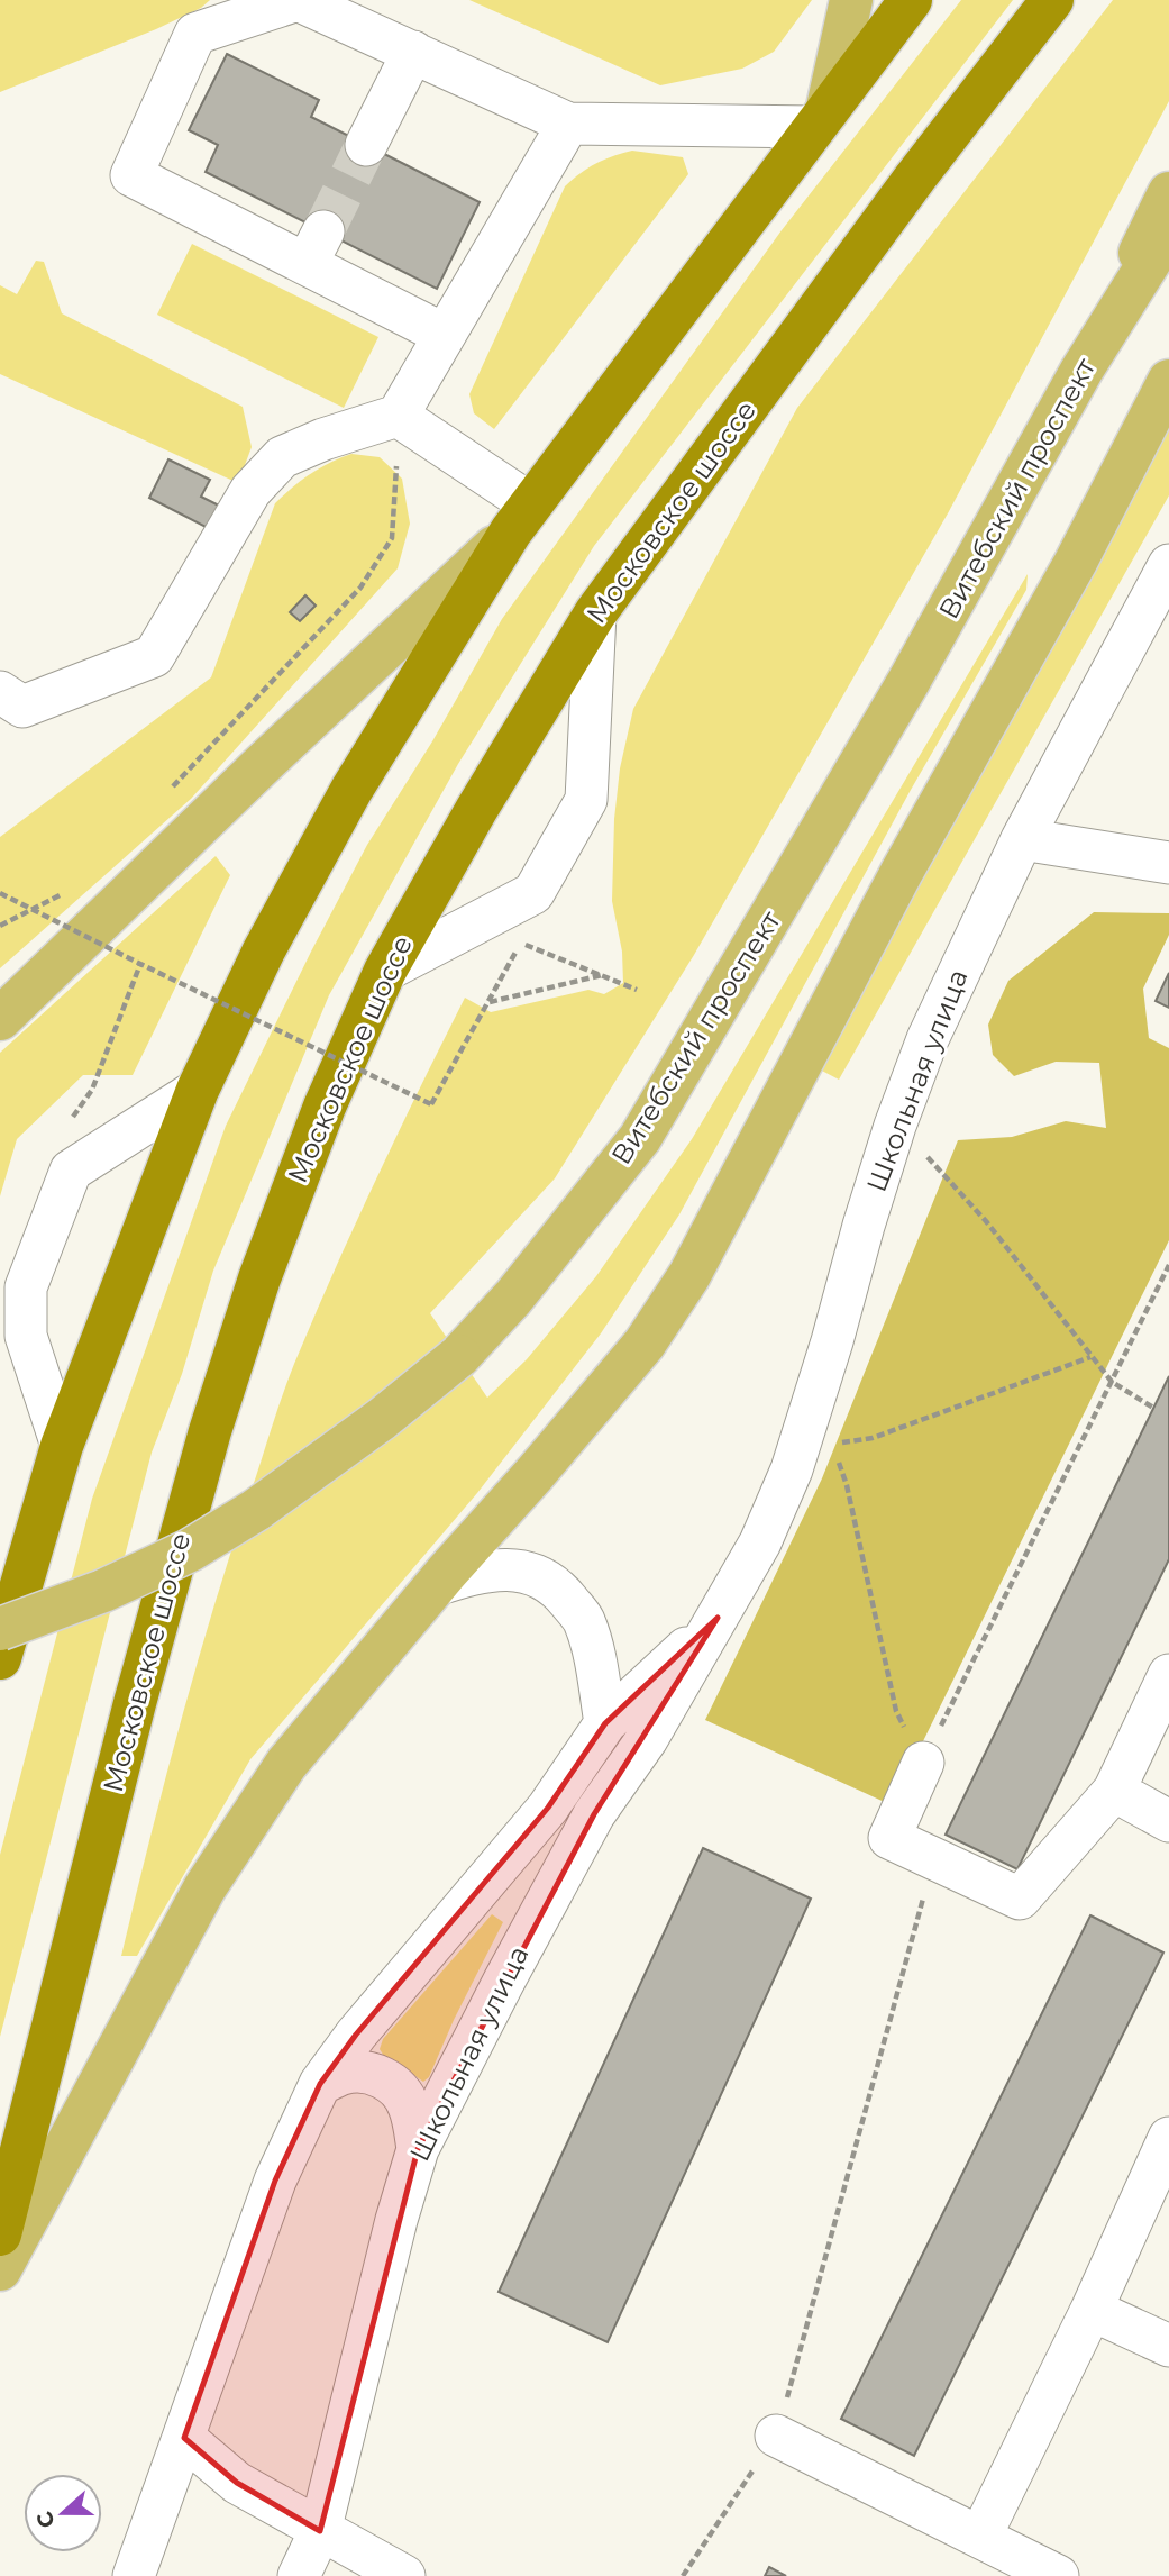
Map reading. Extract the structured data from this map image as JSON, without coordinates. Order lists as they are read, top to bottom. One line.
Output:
{"streets":{"highway":["Московское шоссе"],"main road":["Витебский проспект"],"street":["Школьная улица"]},"north":"left"}
